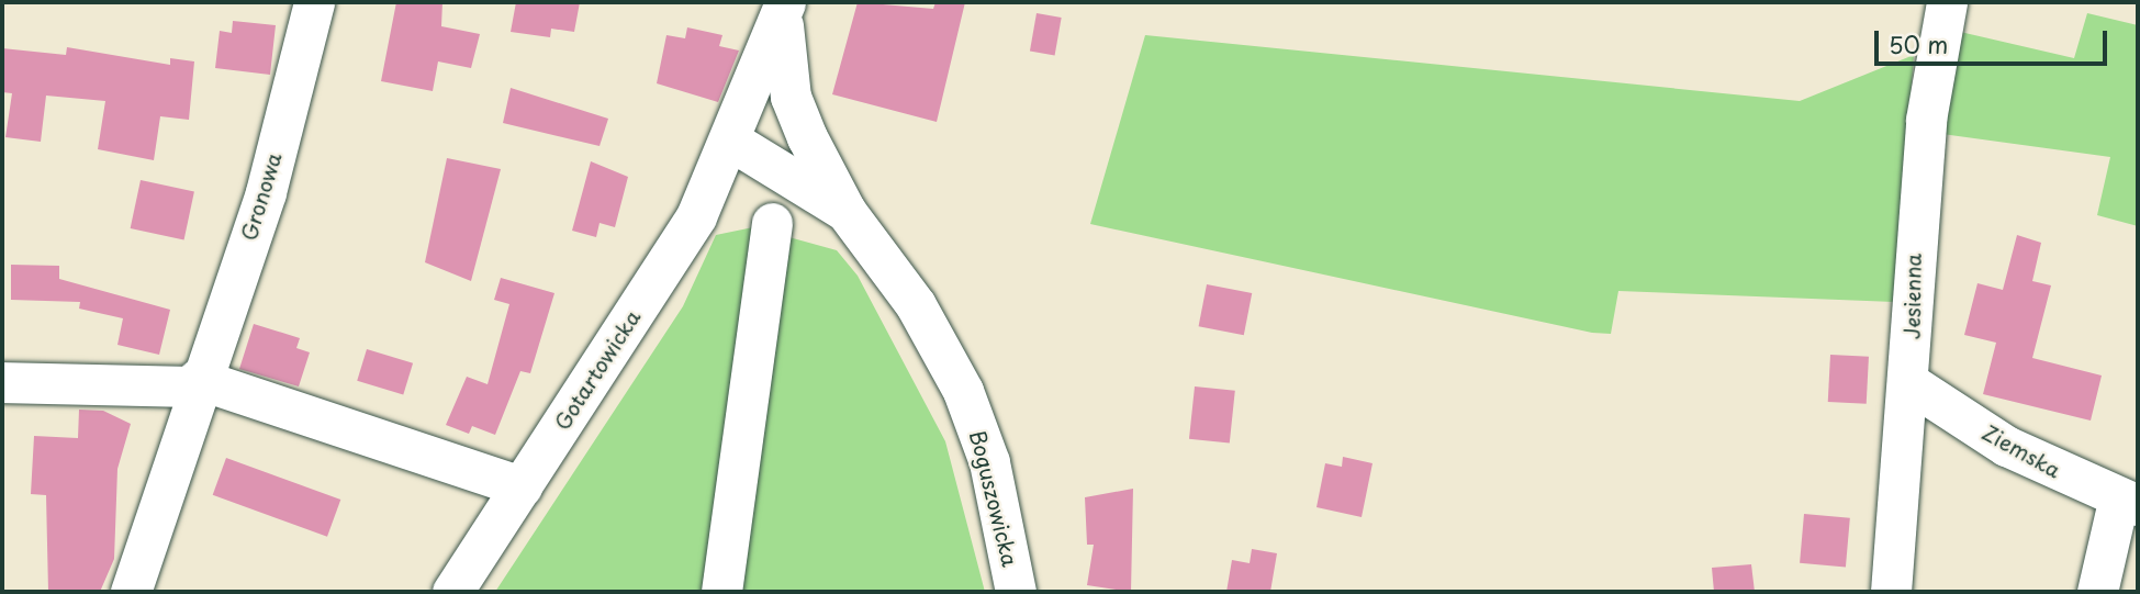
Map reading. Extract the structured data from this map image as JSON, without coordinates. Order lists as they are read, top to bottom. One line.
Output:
{"streets":{"street":["Gronowa","Jesienna","Gotartowicka","Ziemska","Boguszowicka"]},"crossings":[["Jesienna","Ziemska"],["Gotartowicka","Boguszowicka"]],"scale_bar":"50 m"}
